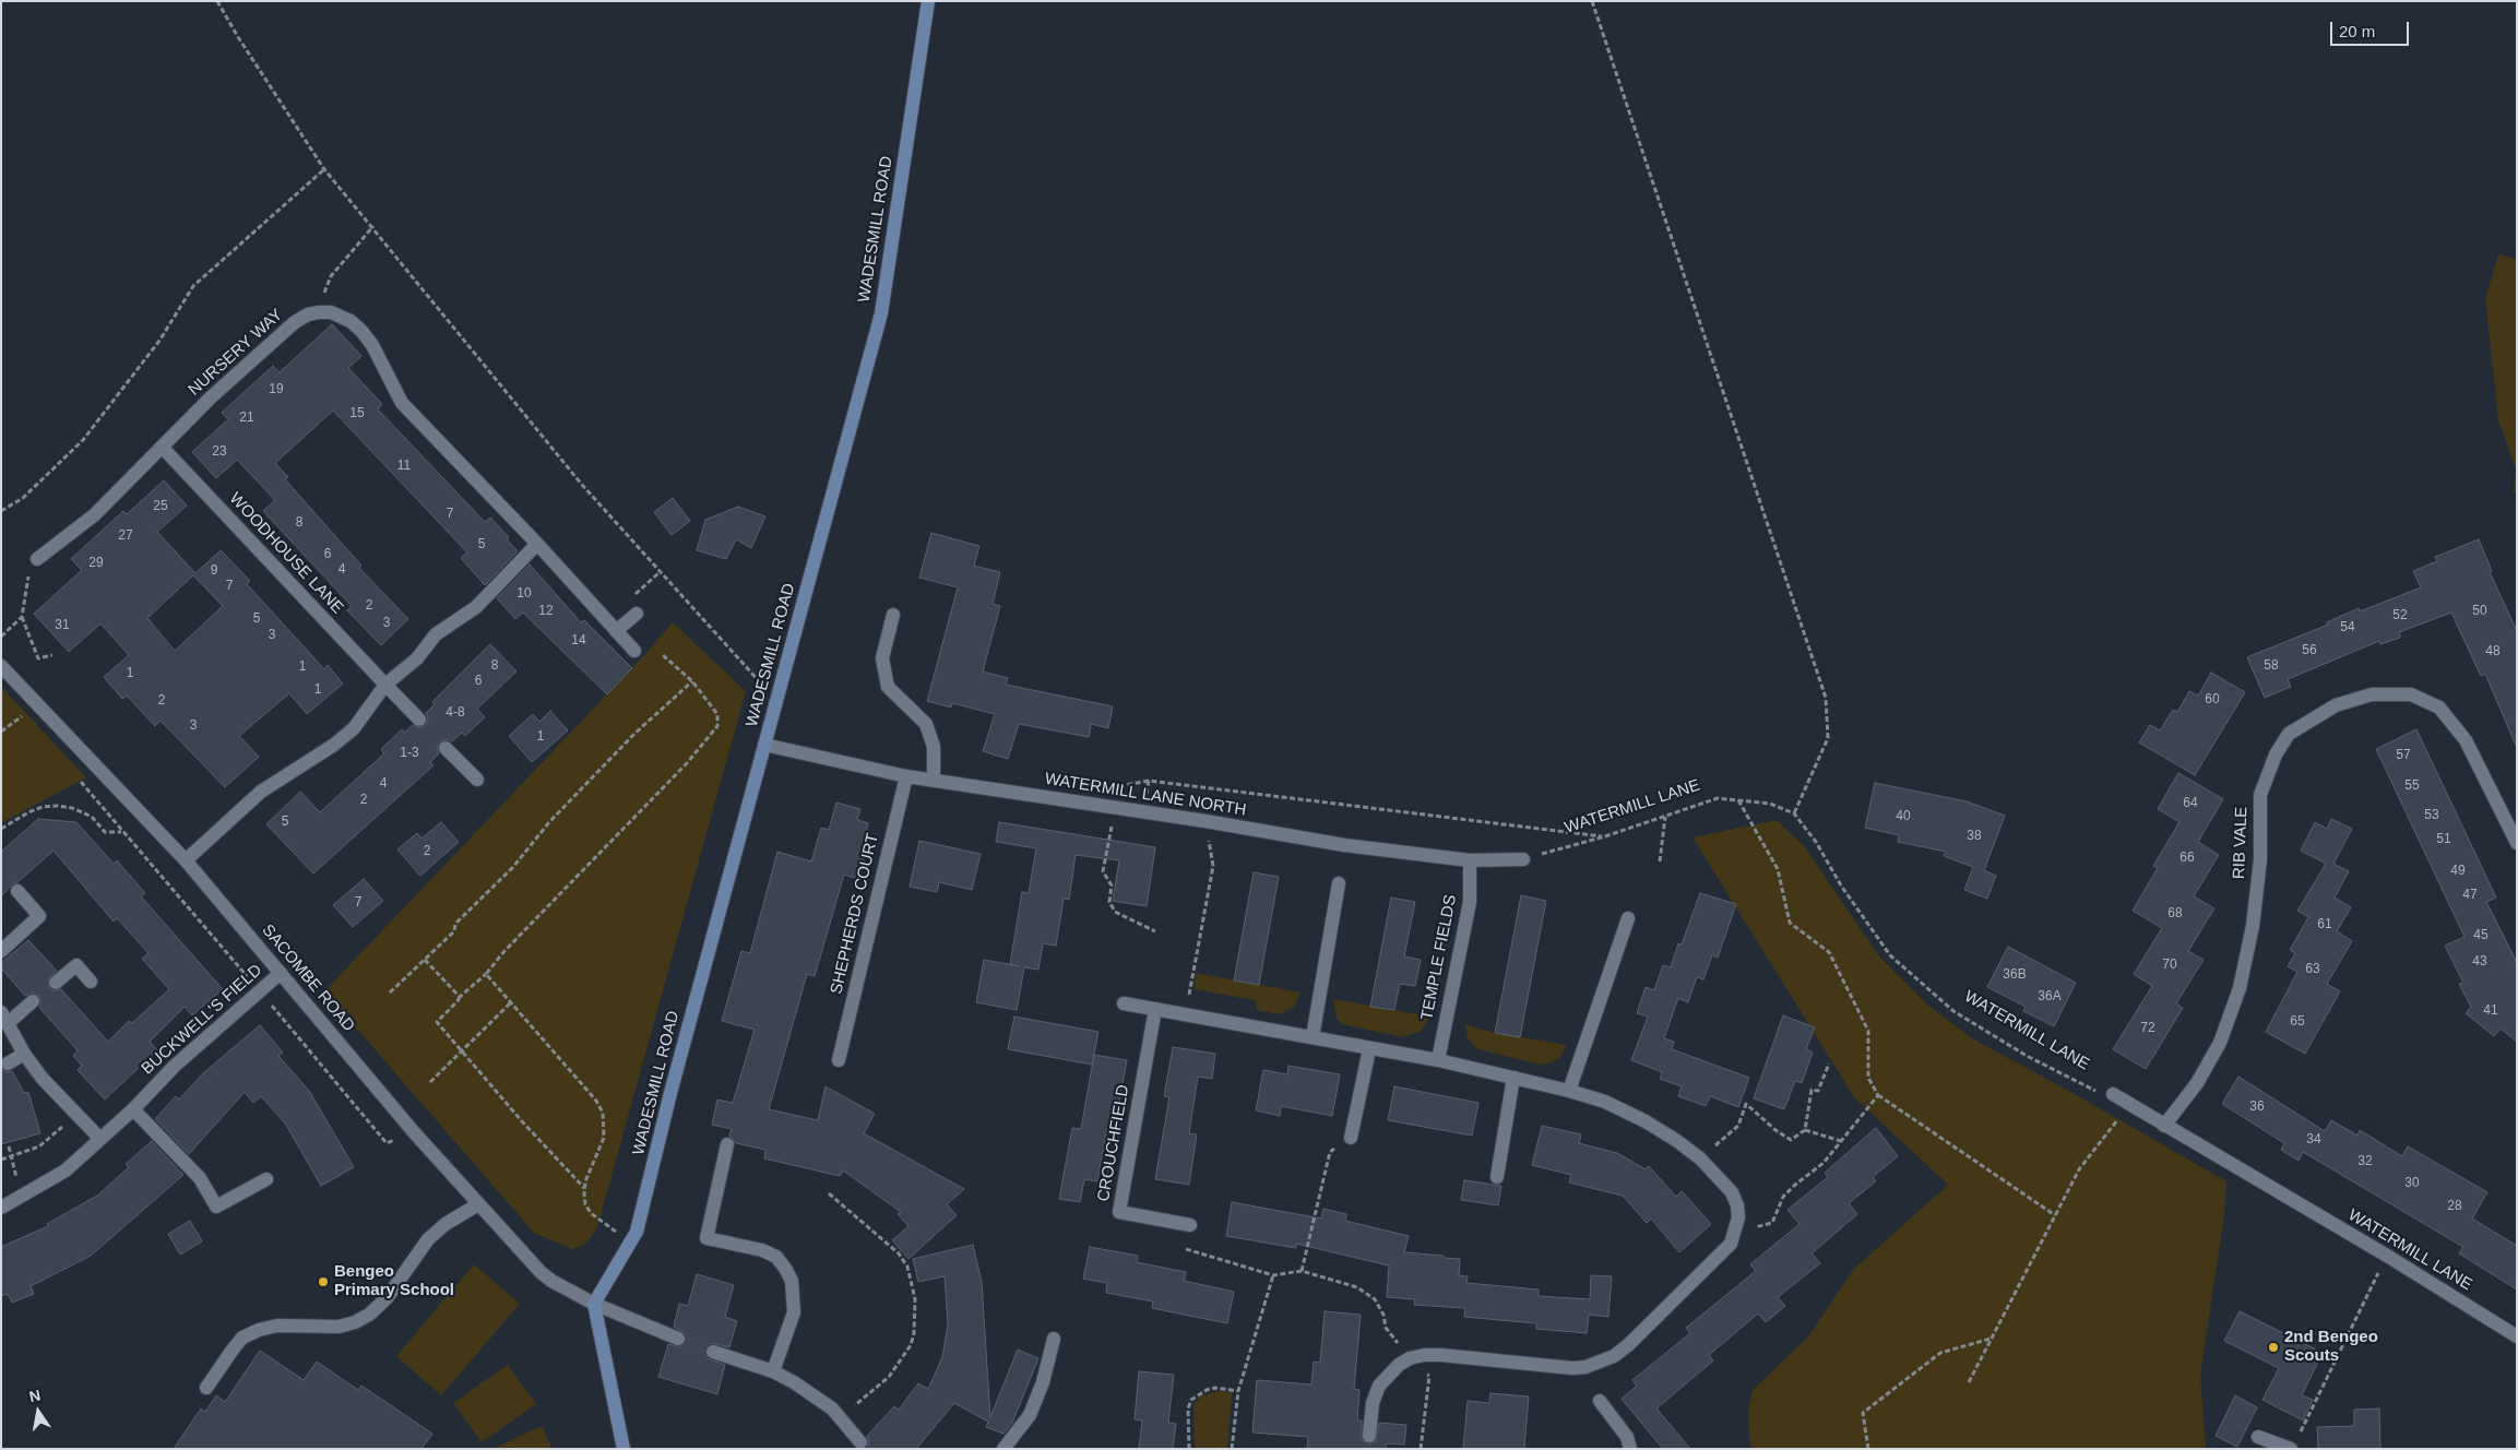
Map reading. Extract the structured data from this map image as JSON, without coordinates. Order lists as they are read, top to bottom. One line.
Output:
{"streets":{"main road":["WADESMILL ROAD"],"street":["NURSERY WAY","WOODHOUSE LANE","WATERMILL LANE NORTH","WATERMILL LANE","RIB VALE","SHEPHERDS COURT","TEMPLE FIELDS","SACOMBE ROAD","BUCKWELL'S FIELD","CROUCHFIELD"]},"crossings":[["WADESMILL ROAD","WATERMILL LANE NORTH"],["WADESMILL ROAD","SACOMBE ROAD"],["NURSERY WAY","WOODHOUSE LANE"],["WATERMILL LANE NORTH","WATERMILL LANE"],["WATERMILL LANE NORTH","SHEPHERDS COURT"],["WATERMILL LANE NORTH","TEMPLE FIELDS"],["WATERMILL LANE","RIB VALE"],["SACOMBE ROAD","BUCKWELL'S FIELD"]],"places":["Bengeo Primary School","2nd Bengeo Scouts"],"house_numbers":["19","15","21","23","11","25","7","8","27","5","6","29","4","9","7","10","2","12","50","52","5","3","31","54","3","14","56","48","8","58","1","1","6","1","60","2","4-8","3","1","1-3","57","4","55","2","64","53","40","5","38","51","2","66","49","47","7","68","61","45","43","70","63","36B","36A","41","65","72","36","34","32","30","28"],"scale_bar":"20 m","north":"top"}
